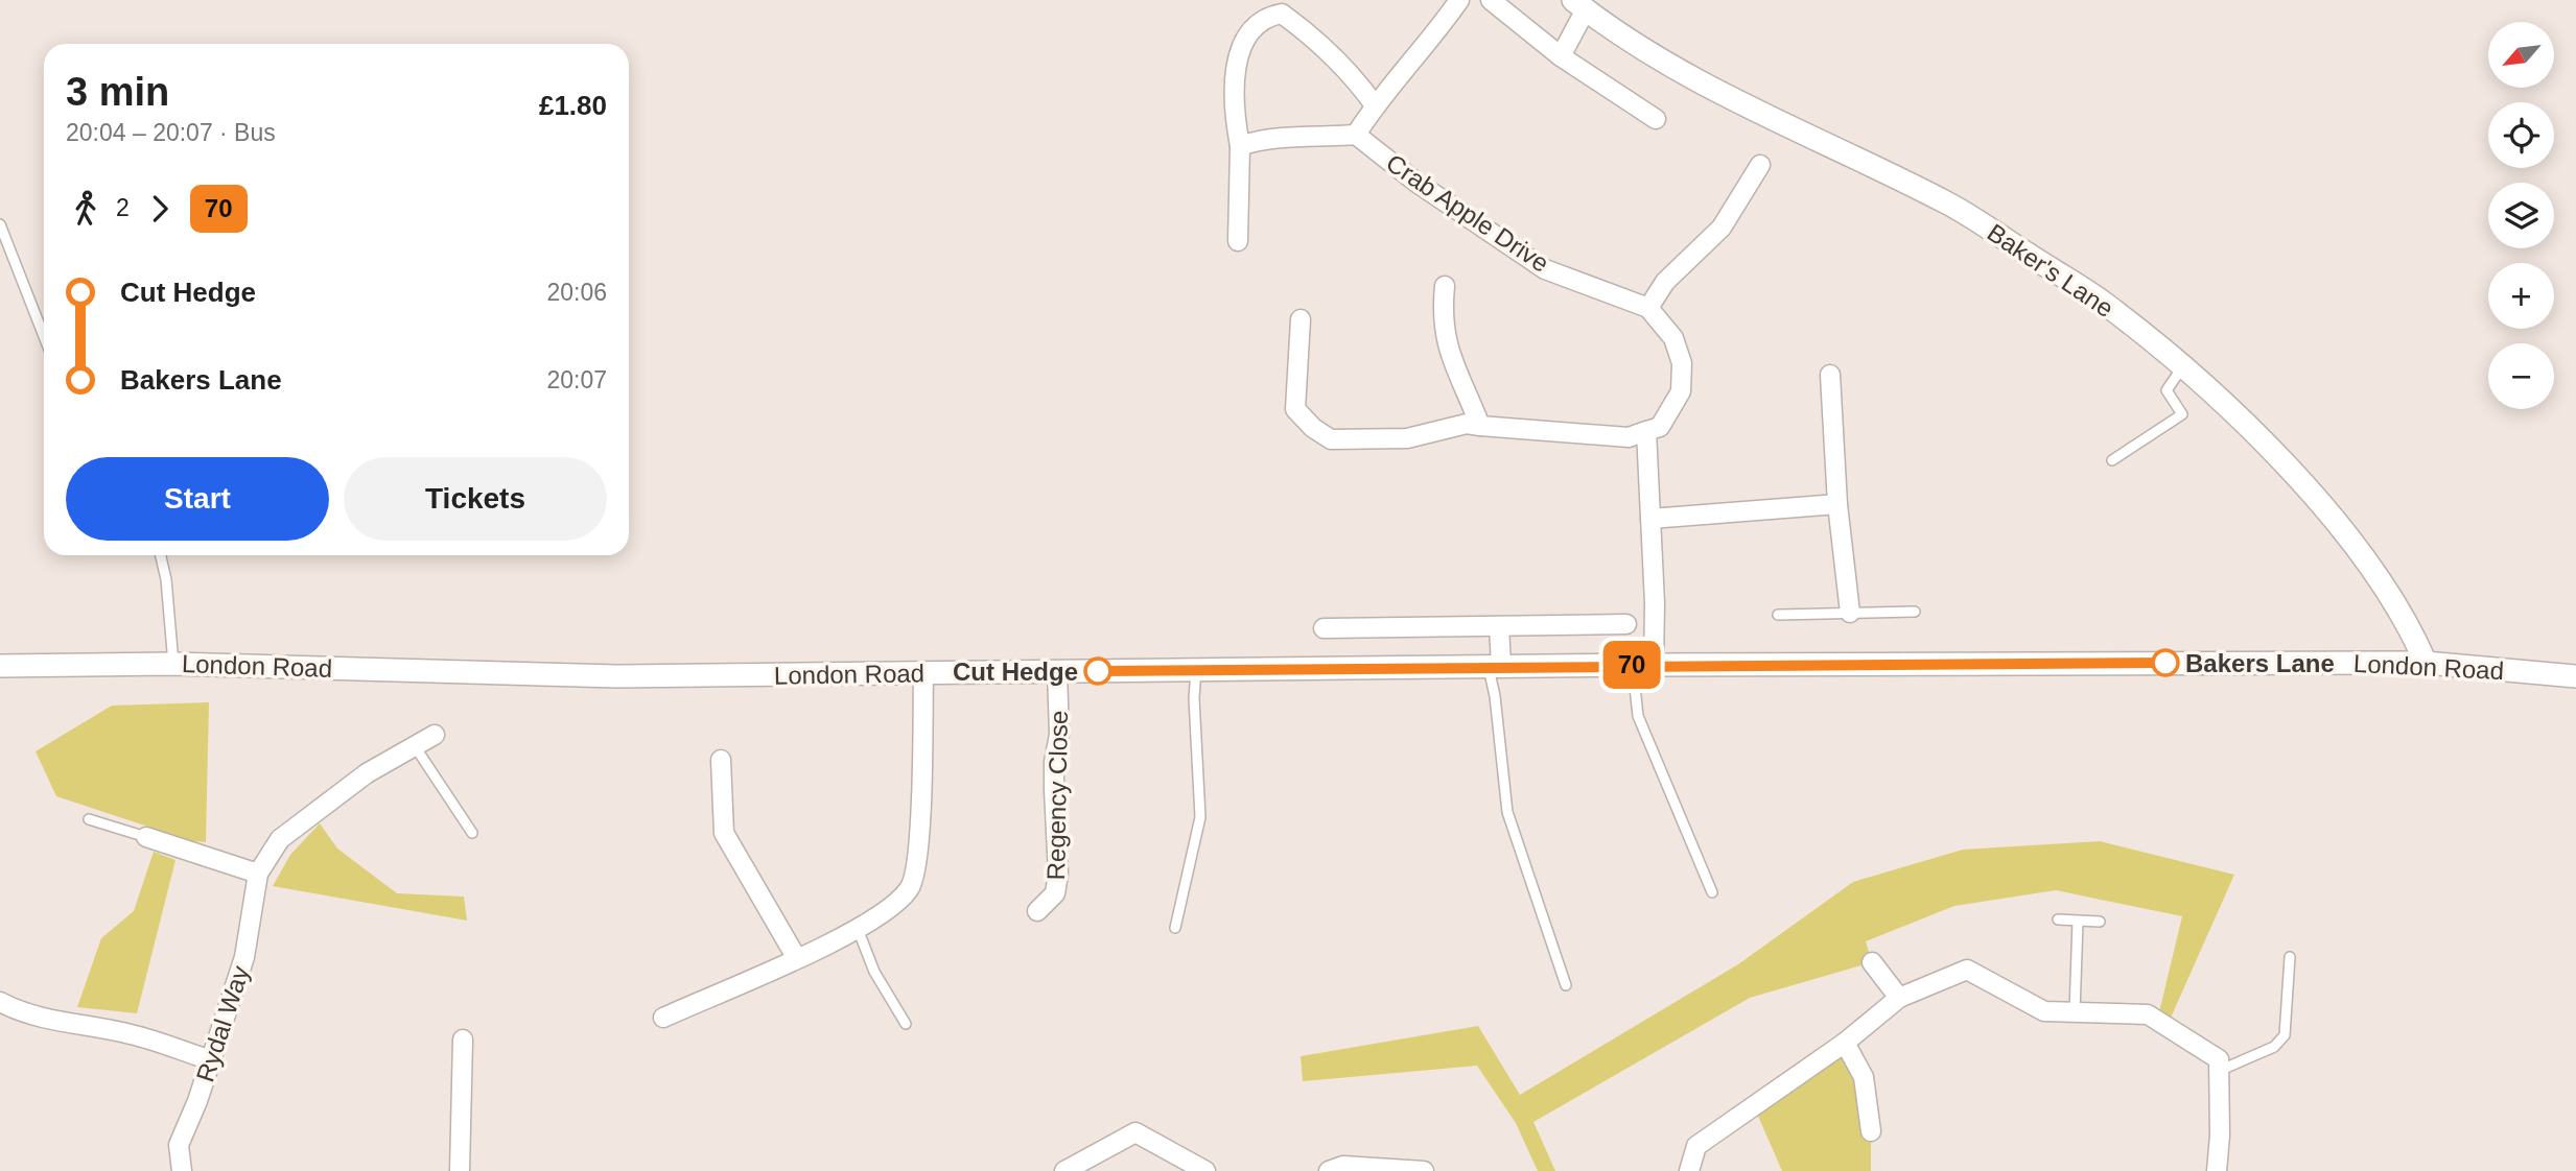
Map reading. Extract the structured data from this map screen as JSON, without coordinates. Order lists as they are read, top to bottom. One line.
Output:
{"streets":{"street":["Crab Apple Drive","Baker's Lane","London Road","Regency Close","Rydal Way"]},"crossings":[["Baker's Lane","London Road"],["London Road","Regency Close"]],"places":["Bakers Lane","Cut Hedge"],"lines":["bus line 70"],"north":"bottom left","page":{"on_map":"70","map_buttons":["+","−"],"heading":["3 min","20:04 – 20:07 · Bus","£1.80"],"legs":["2","70"],"list":[{"name":"Cut Hedge","value":"20:06"},{"name":"Bakers Lane","value":"20:07"}],"buttons":["Start","Tickets"]}}
